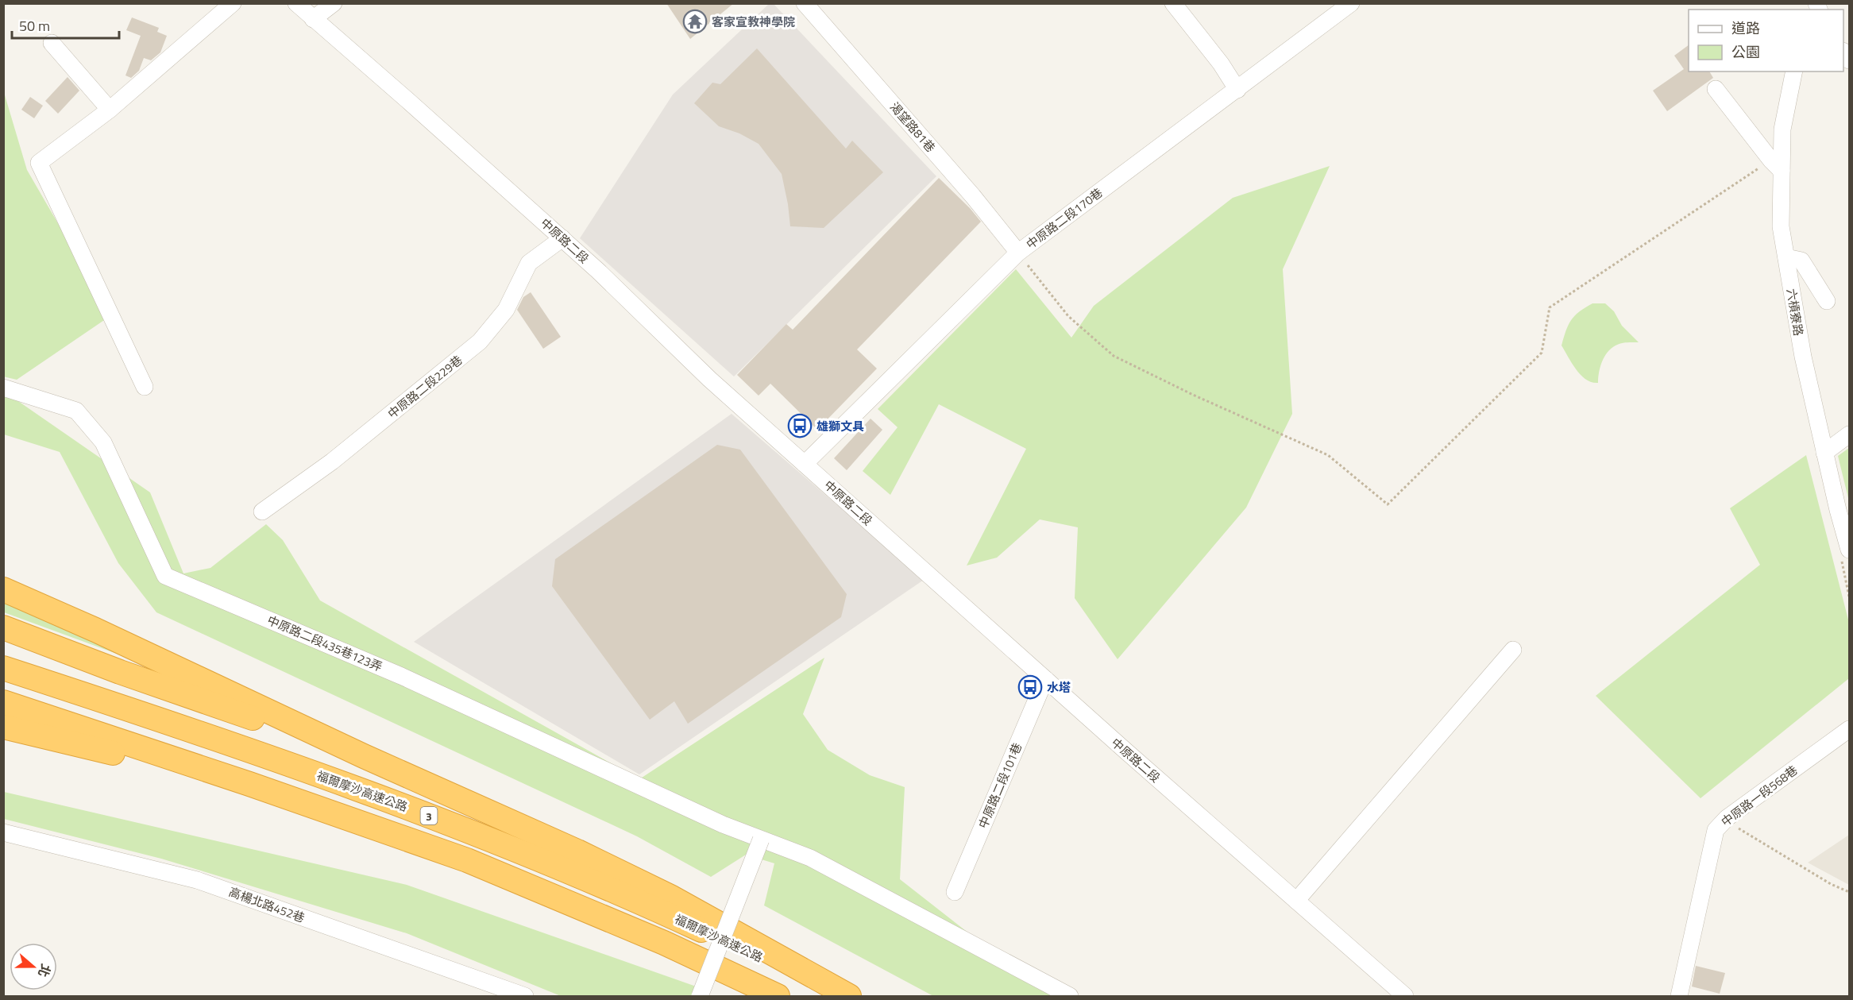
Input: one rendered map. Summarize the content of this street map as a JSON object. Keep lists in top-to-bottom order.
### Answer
{
  "streets": {
    "highway": ["福爾摩沙高速公路", "3"],
    "street": [
      "渴望路81巷",
      "中原路二段170巷",
      "中原路二段",
      "六槓寮路",
      "中原路二段229巷",
      "中原路二段435巷123弄",
      "中原路二段101巷",
      "中原路一段568巷",
      "高楊北路452巷"
    ]
  },
  "crossings": [
    ["渴望路81巷", "中原路二段170巷"],
    ["中原路二段170巷", "中原路二段"],
    ["中原路二段", "中原路二段229巷"],
    ["中原路二段", "中原路二段101巷"]
  ],
  "places": {
    "temple": ["客家宣教神學院"],
    "bus stop": ["雄獅文具", "水塔"]
  },
  "legend": ["道路", "公園"],
  "scale_bar": "50 m",
  "north": "right"
}
